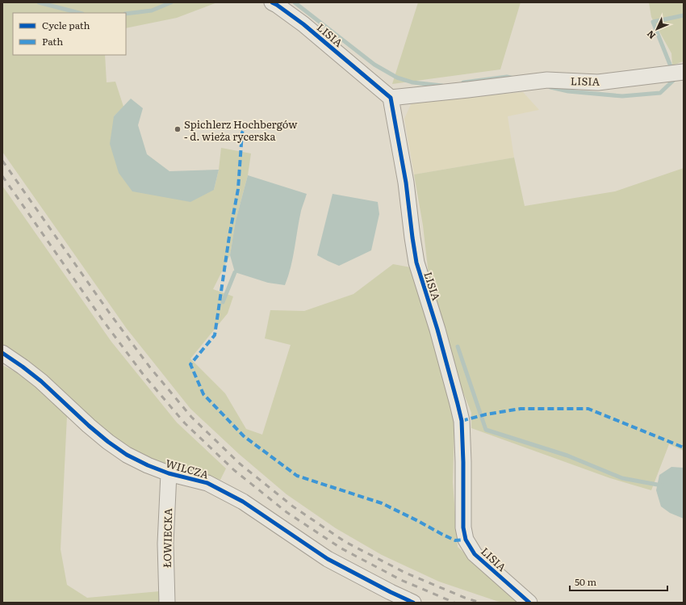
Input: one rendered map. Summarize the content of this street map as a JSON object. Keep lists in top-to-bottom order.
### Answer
{
  "streets": {
    "street": ["LISIA", "WILCZA", "ŁOWIECKA"]
  },
  "crossings": [
    ["WILCZA", "ŁOWIECKA"]
  ],
  "places": ["Spichlerz Hochbergów - d. wieża rycerska"],
  "legend": ["Cycle path", "Path"],
  "scale_bar": "50 m",
  "north": "bottom left"
}
